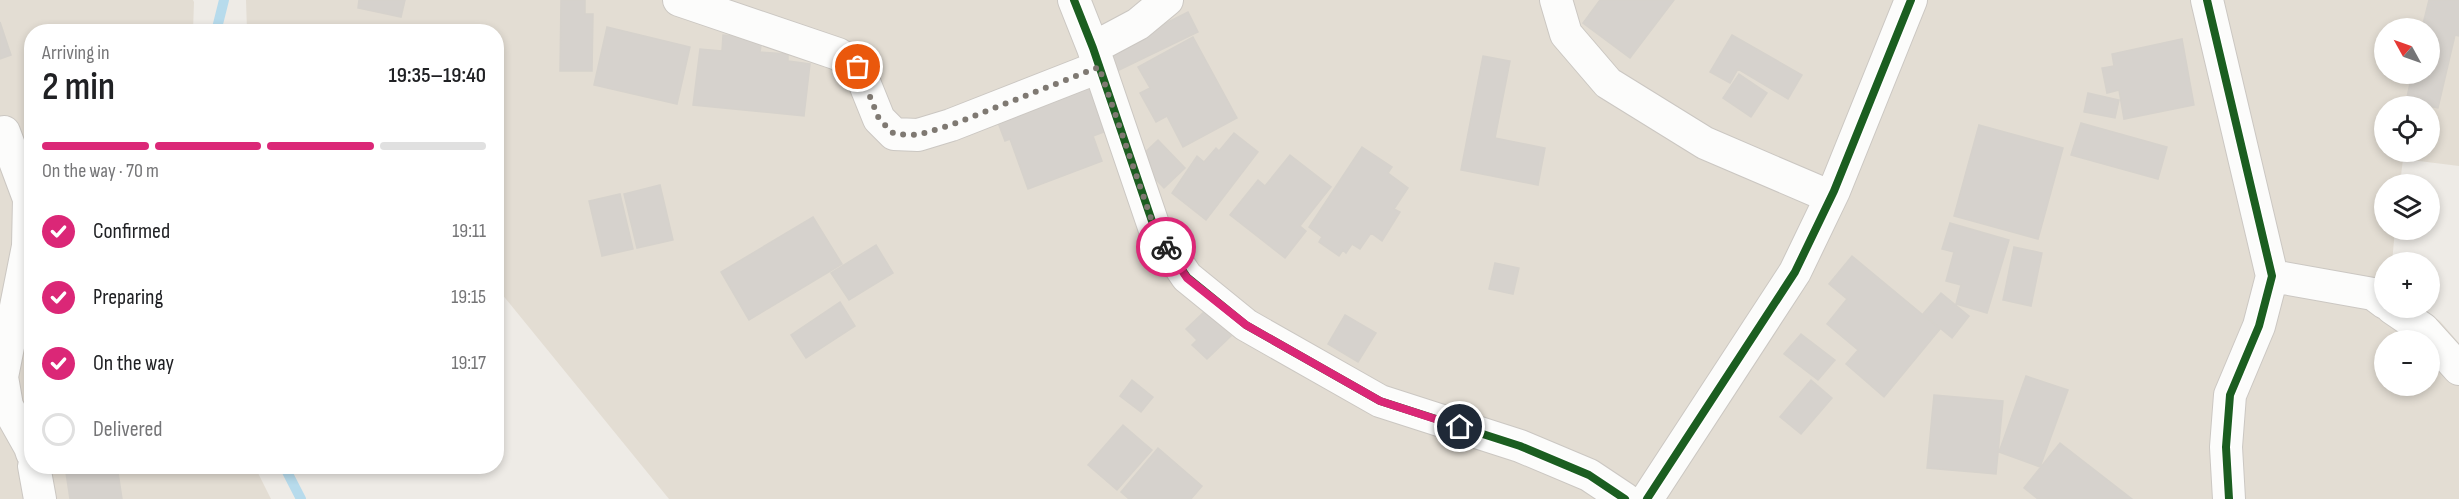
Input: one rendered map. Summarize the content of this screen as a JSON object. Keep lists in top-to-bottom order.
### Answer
{
  "north": "top left",
  "page": {
    "map_buttons": ["+", "−"],
    "heading": ["2 min", "Arriving in", "19:35–19:40"],
    "bar": "On the way · 70 m",
    "list": [
      ["Confirmed", "19:11"],
      ["Preparing", "19:15"],
      ["On the way", "19:17"],
      "Delivered"
    ]
  }
}
